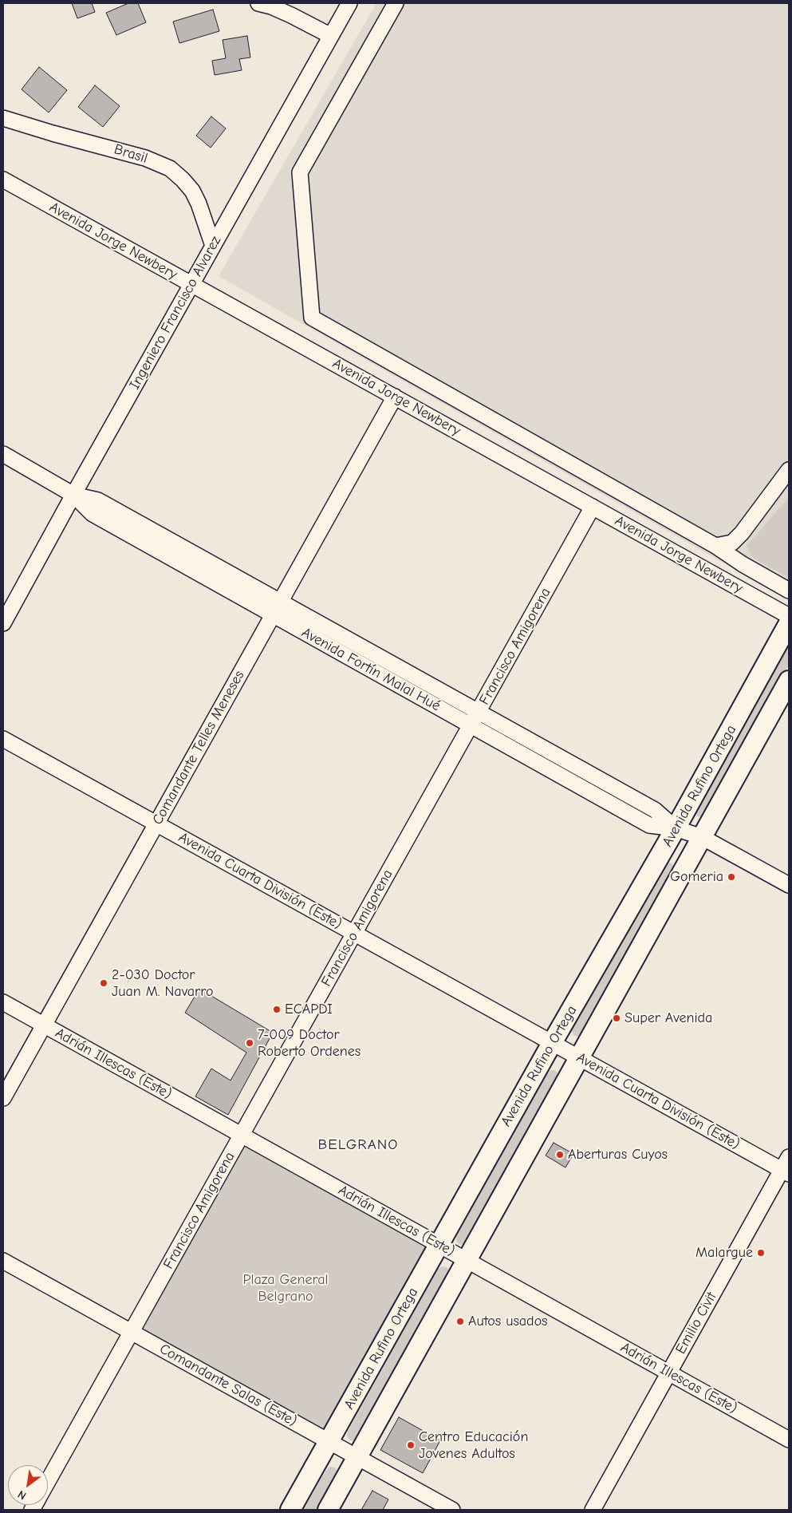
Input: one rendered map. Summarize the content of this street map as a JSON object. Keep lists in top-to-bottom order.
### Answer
{
  "streets": {
    "main road": ["Avenida Rufino Ortega"],
    "street": [
      "Brasil",
      "Avenida Jorge Newbery",
      "Ingeniero Francisco Alvarez",
      "Francisco Amigorena",
      "Avenida Fortín Malal Hué",
      "Comandante Telles Meneses",
      "Avenida Cuarta División (Este)",
      "Adrián Illescas (Este)",
      "Emilio Civit",
      "Comandante Salas (Este)"
    ]
  },
  "crossings": [
    ["Brasil", "Ingeniero Francisco Alvarez"],
    ["Avenida Jorge Newbery", "Ingeniero Francisco Alvarez"],
    ["Avenida Jorge Newbery", "Francisco Amigorena"],
    ["Avenida Jorge Newbery", "Comandante Telles Meneses"],
    ["Ingeniero Francisco Alvarez", "Avenida Fortín Malal Hué"],
    ["Francisco Amigorena", "Avenida Fortín Malal Hué"],
    ["Francisco Amigorena", "Avenida Cuarta División (Este)"],
    ["Francisco Amigorena", "Adrián Illescas (Este)"],
    ["Francisco Amigorena", "Comandante Salas (Este)"],
    ["Avenida Fortín Malal Hué", "Comandante Telles Meneses"],
    ["Avenida Fortín Malal Hué", "Avenida Rufino Ortega"],
    ["Comandante Telles Meneses", "Avenida Cuarta División (Este)"],
    ["Comandante Telles Meneses", "Adrián Illescas (Este)"],
    ["Avenida Rufino Ortega", "Avenida Cuarta División (Este)"],
    ["Avenida Rufino Ortega", "Adrián Illescas (Este)"],
    ["Avenida Rufino Ortega", "Comandante Salas (Este)"],
    ["Avenida Cuarta División (Este)", "Emilio Civit"],
    ["Adrián Illescas (Este)", "Emilio Civit"]
  ],
  "districts": ["BELGRANO"],
  "parks": ["Plaza General Belgrano"],
  "places": [
    "Gomeria",
    "2-030 Doctor Juan M. Navarro",
    "ECAPDI",
    "Super Avenida",
    "7-009 Doctor Roberto Ordenes",
    "Aberturas Cuyos",
    "Malargue",
    "Autos usados",
    "Centro Educación Jovenes Adultos"
  ],
  "north": "bottom left"
}
